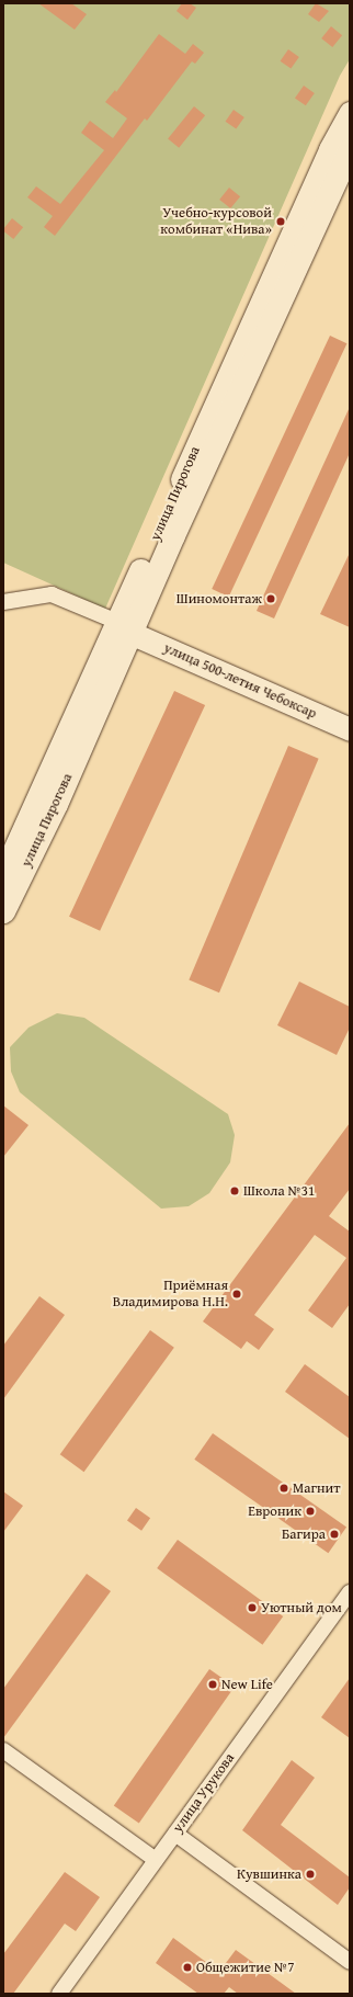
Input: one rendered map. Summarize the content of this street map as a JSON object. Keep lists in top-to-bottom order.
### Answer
{
  "streets": {
    "main road": ["улица Пирогова", "улица 500-летия Чебоксар"],
    "street": ["улица Урукова"]
  },
  "crossings": [
    ["улица Пирогова", "улица 500-летия Чебоксар"]
  ],
  "places": [
    "Учебно-курсовой комбинат «Нива»",
    "Шиномонтаж",
    "Школа №31",
    "Приёмная Владимирова Н.Н.",
    "Магнит",
    "Евроник",
    "Багира",
    "Уютный дом",
    "New Life",
    "Кувшинка",
    "Общежитие №7"
  ]
}
